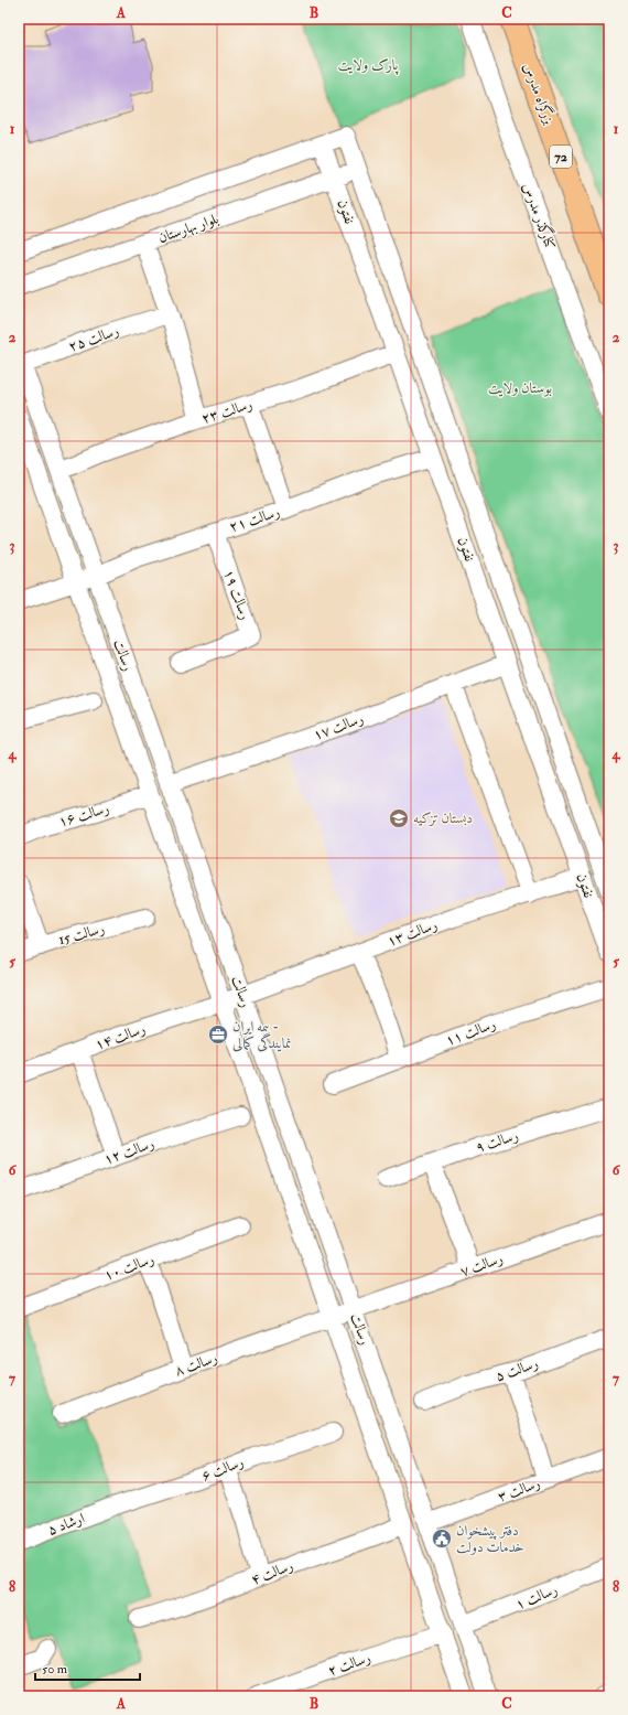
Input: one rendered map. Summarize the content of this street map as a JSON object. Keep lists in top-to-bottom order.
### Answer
{
  "streets": {
    "highway": ["بزرگراه مدرس", "72"],
    "street": [
      "نفتون",
      "کنارگذر مدرس",
      "بلوار بهارستان",
      "رسالت ۲۵",
      "رسالت ۲۳",
      "رسالت ۲۱",
      "رسالت ۱۹",
      "رسالت",
      "رسالت ۱۷",
      "رسالت ۱۶",
      "رسالت ۱۳",
      "رسالت 15",
      "رسالت ۱۱",
      "رسالت ۱۴",
      "رسالت ۹",
      "رسالت ۱۲",
      "رسالت ۷",
      "رسالت ۱۰",
      "رسالت ۸",
      "رسالت ۵",
      "رسالت ۶",
      "رسالت ۳",
      "ارشاد ۵",
      "رسالت ۴",
      "رسالت ۱",
      "رسالت ۲"
    ]
  },
  "crossings": [
    ["نفتون", "بلوار بهارستان"],
    ["نفتون", "رسالت ۲۳"],
    ["نفتون", "رسالت ۲۱"],
    ["نفتون", "رسالت ۱۷"],
    ["نفتون", "رسالت ۱۳"],
    ["رسالت ۲۵", "رسالت"],
    ["رسالت ۲۳", "رسالت"],
    ["رسالت ۲۱", "رسالت ۱۹"],
    ["رسالت ۲۱", "رسالت"],
    ["رسالت", "رسالت ۱۷"],
    ["رسالت", "رسالت ۱۶"],
    ["رسالت", "رسالت ۱۳"],
    ["رسالت", "رسالت ۱۴"],
    ["رسالت", "رسالت ۷"],
    ["رسالت", "رسالت ۸"],
    ["رسالت", "رسالت ۳"],
    ["رسالت", "رسالت ۴"],
    ["رسالت", "رسالت ۱"],
    ["رسالت", "رسالت ۲"],
    ["رسالت ۱۳", "رسالت ۱۴"],
    ["رسالت ۷", "رسالت ۸"],
    ["رسالت ۶", "ارشاد ۵"]
  ],
  "parks": ["پارک ولایت", "بوستان ولایت"],
  "places": {
    "school or university": ["دبستان تزکیه"],
    "office": ["بیمه ایران - نمایندگى کمالى"],
    "public building": ["دفتر پیشخوان خدمات دولت"]
  },
  "scale_bar": "50 m",
  "grid": {
    "columns": ["A", "B", "C"],
    "rows": [
      "1",
      "2",
      "3",
      "4",
      "5",
      "6",
      "7",
      "8"
    ]
  }
}
